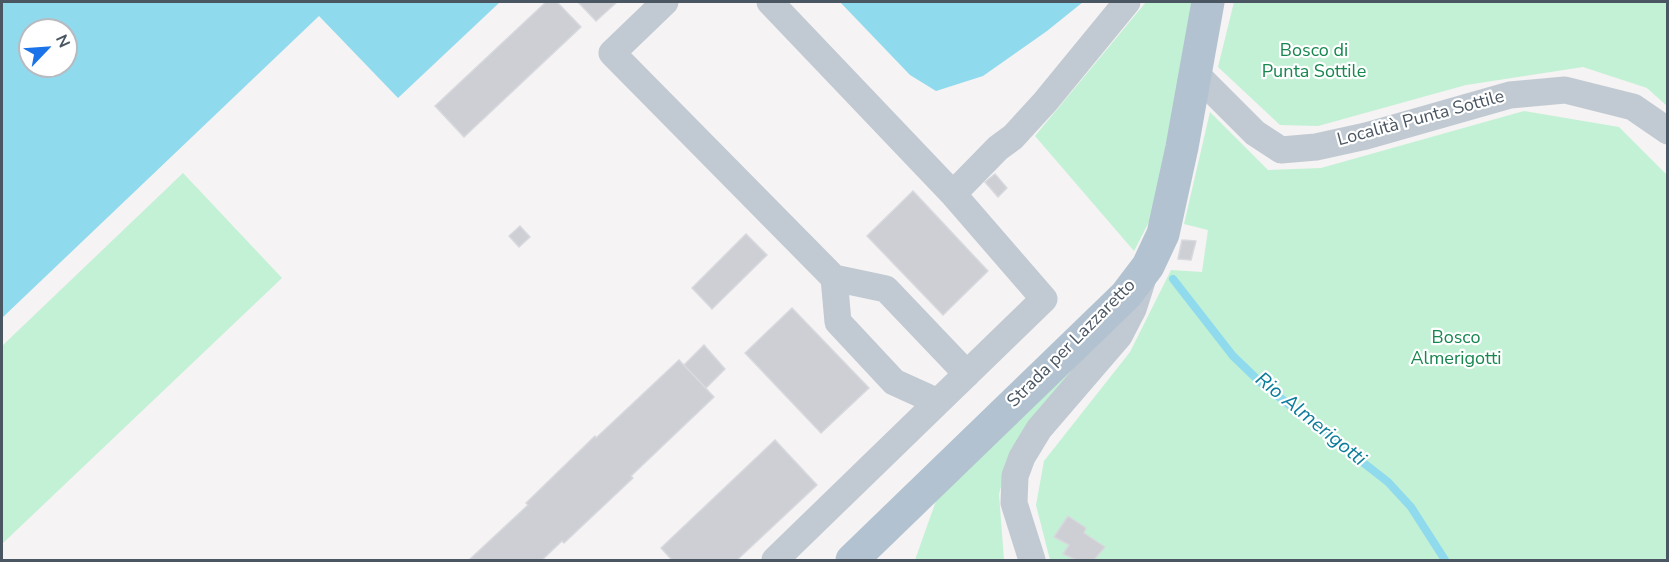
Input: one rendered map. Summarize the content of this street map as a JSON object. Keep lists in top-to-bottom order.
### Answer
{
  "streets": {
    "main road": ["Strada per Lazzaretto"],
    "street": ["Località Punta Sottile"]
  },
  "crossings": [
    ["Località Punta Sottile", "Strada per Lazzaretto"]
  ],
  "water": ["Rio Almerigotti"],
  "parks": ["Bosco di Punta Sottile", "Bosco Almerigotti"],
  "north": "top right"
}
